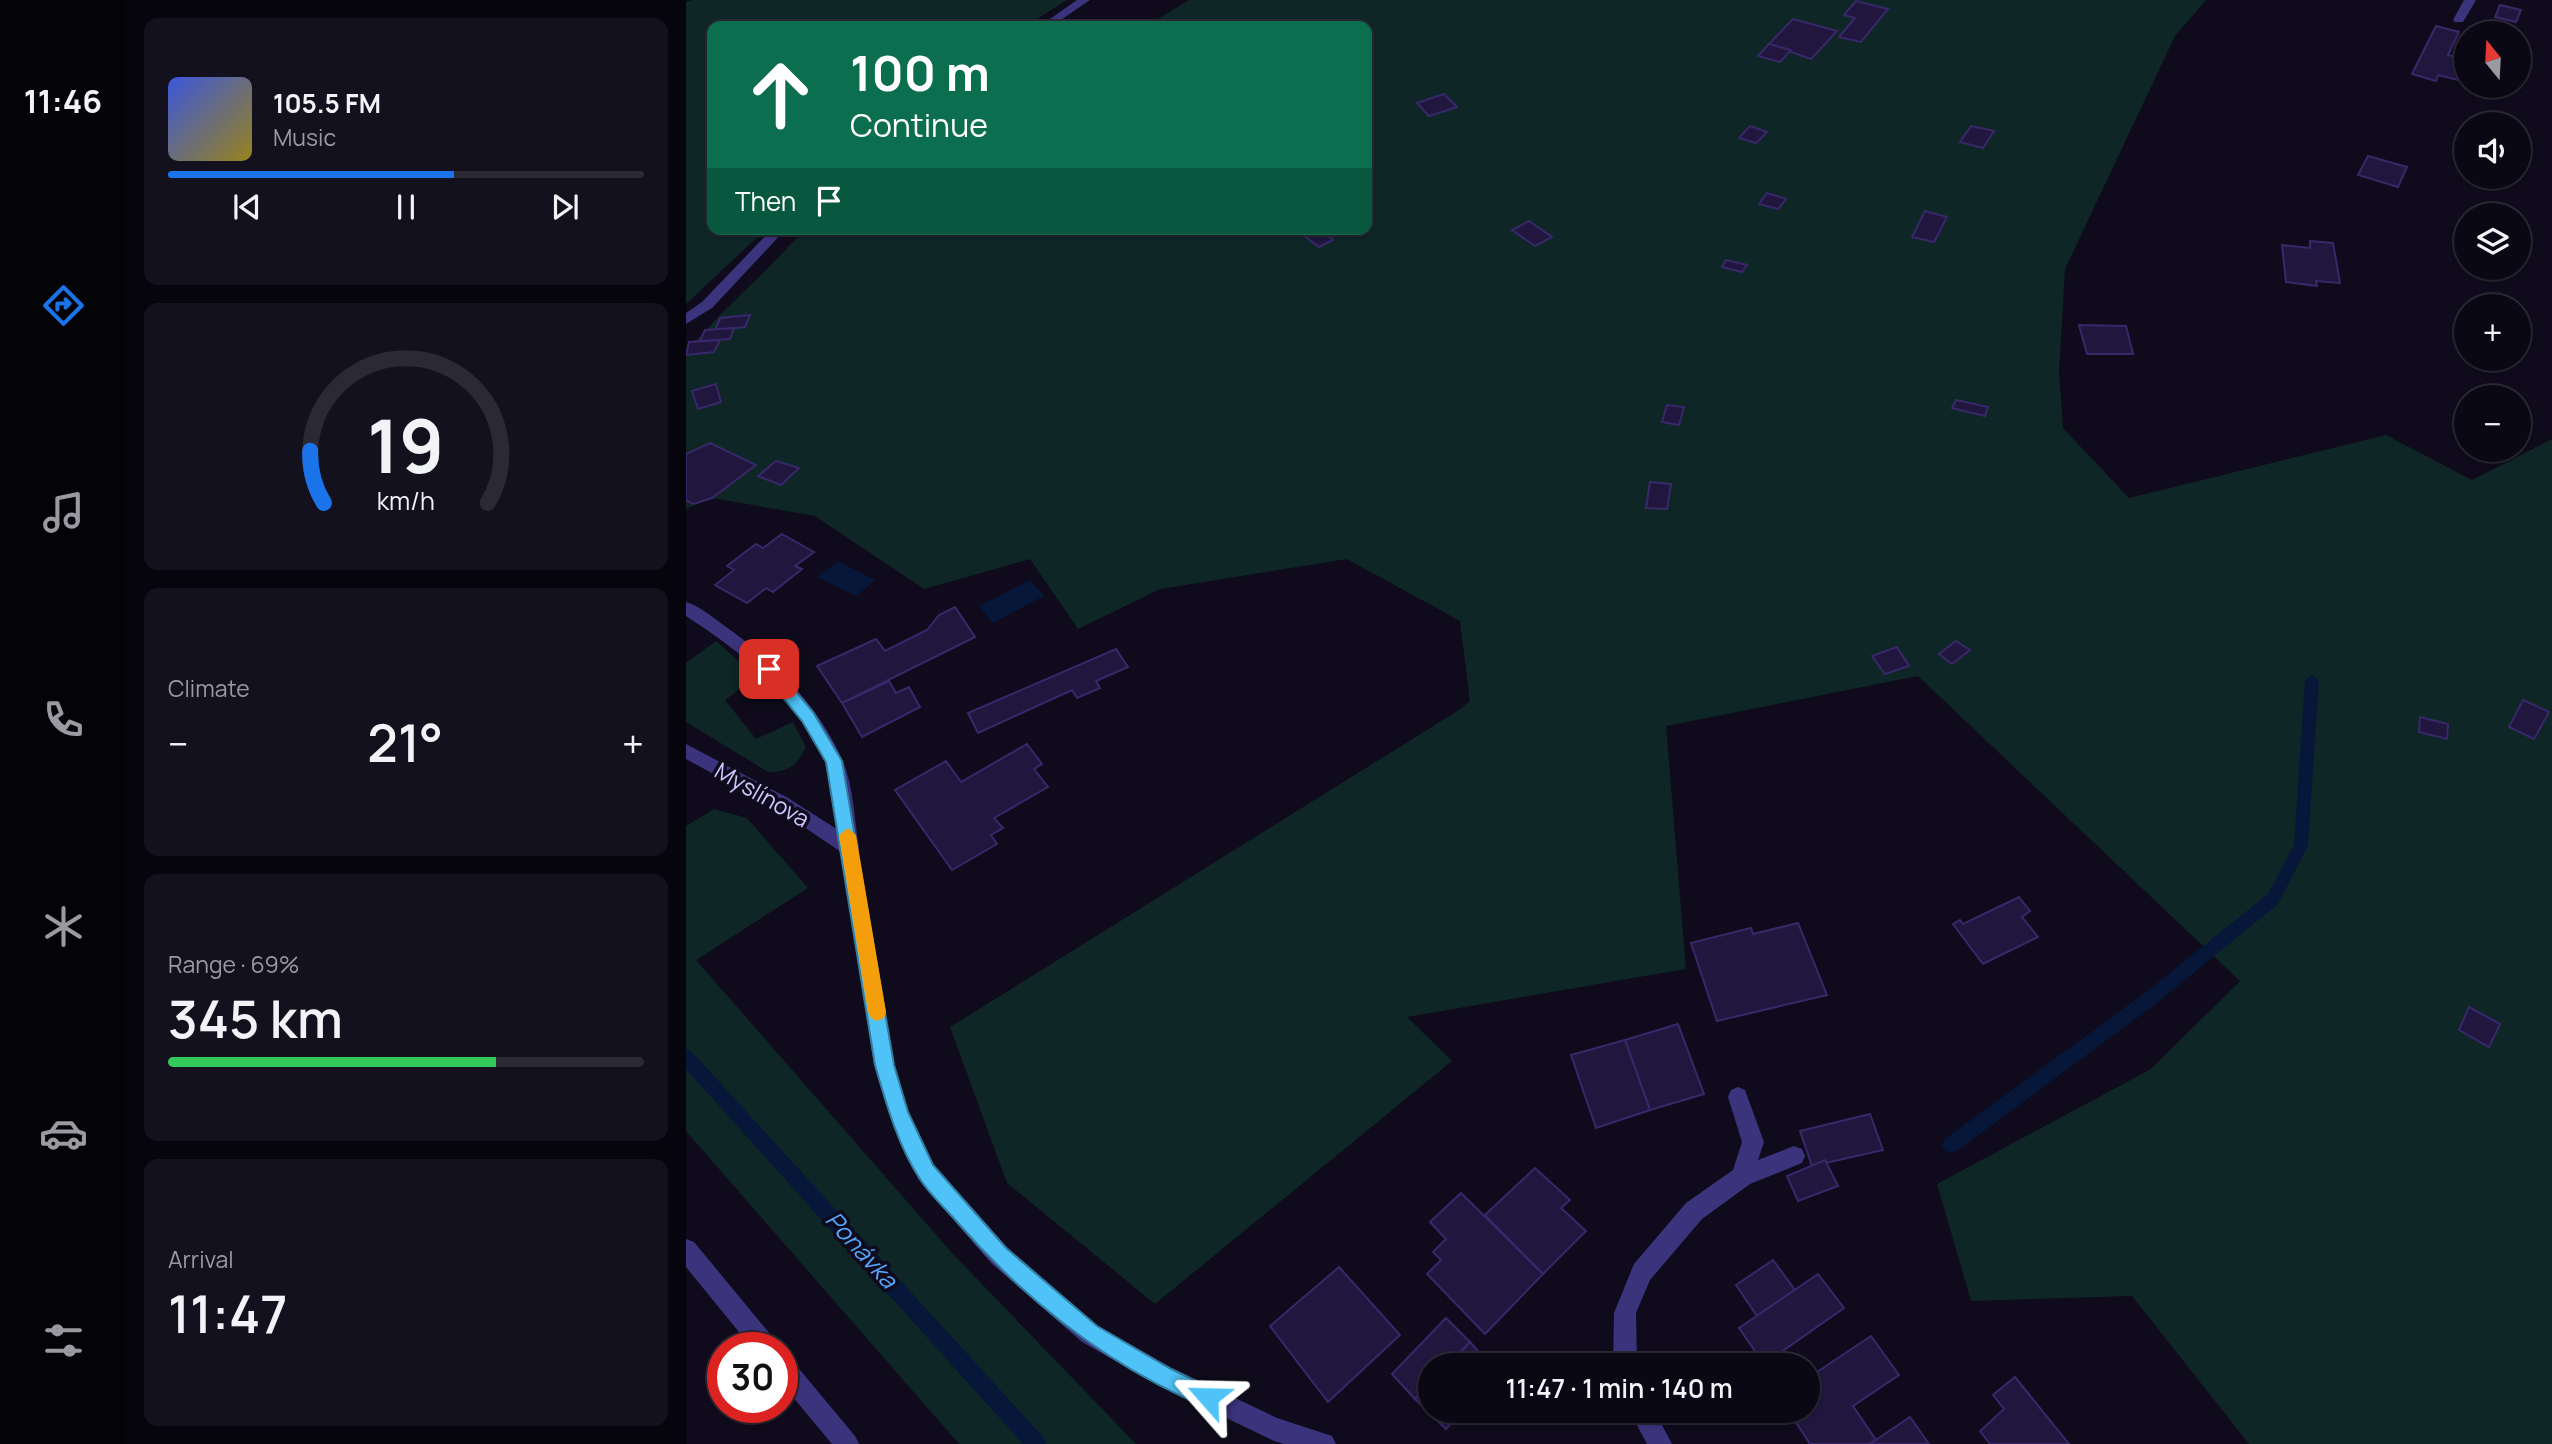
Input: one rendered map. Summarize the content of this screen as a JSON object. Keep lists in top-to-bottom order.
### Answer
{
  "streets": {
    "street": ["Myslínova"]
  },
  "water": ["Ponávka"],
  "north": "top",
  "page": {
    "tabs": "11:46",
    "map_buttons": ["+", "−"],
    "turn": ["100 m", "Continue"],
    "song": ["105.5 FM", "Music"],
    "then": "Then",
    "tile": [
      "Climate",
      ["Range · 69%", "345 km"],
      ["Arrival", "11:47"]
    ],
    "heat": ["−", "21°", "+"],
    "limit": "30",
    "trip": "11:47 · 1 min · 140 m",
    "gauge": ["19", "km/h"]
  }
}
